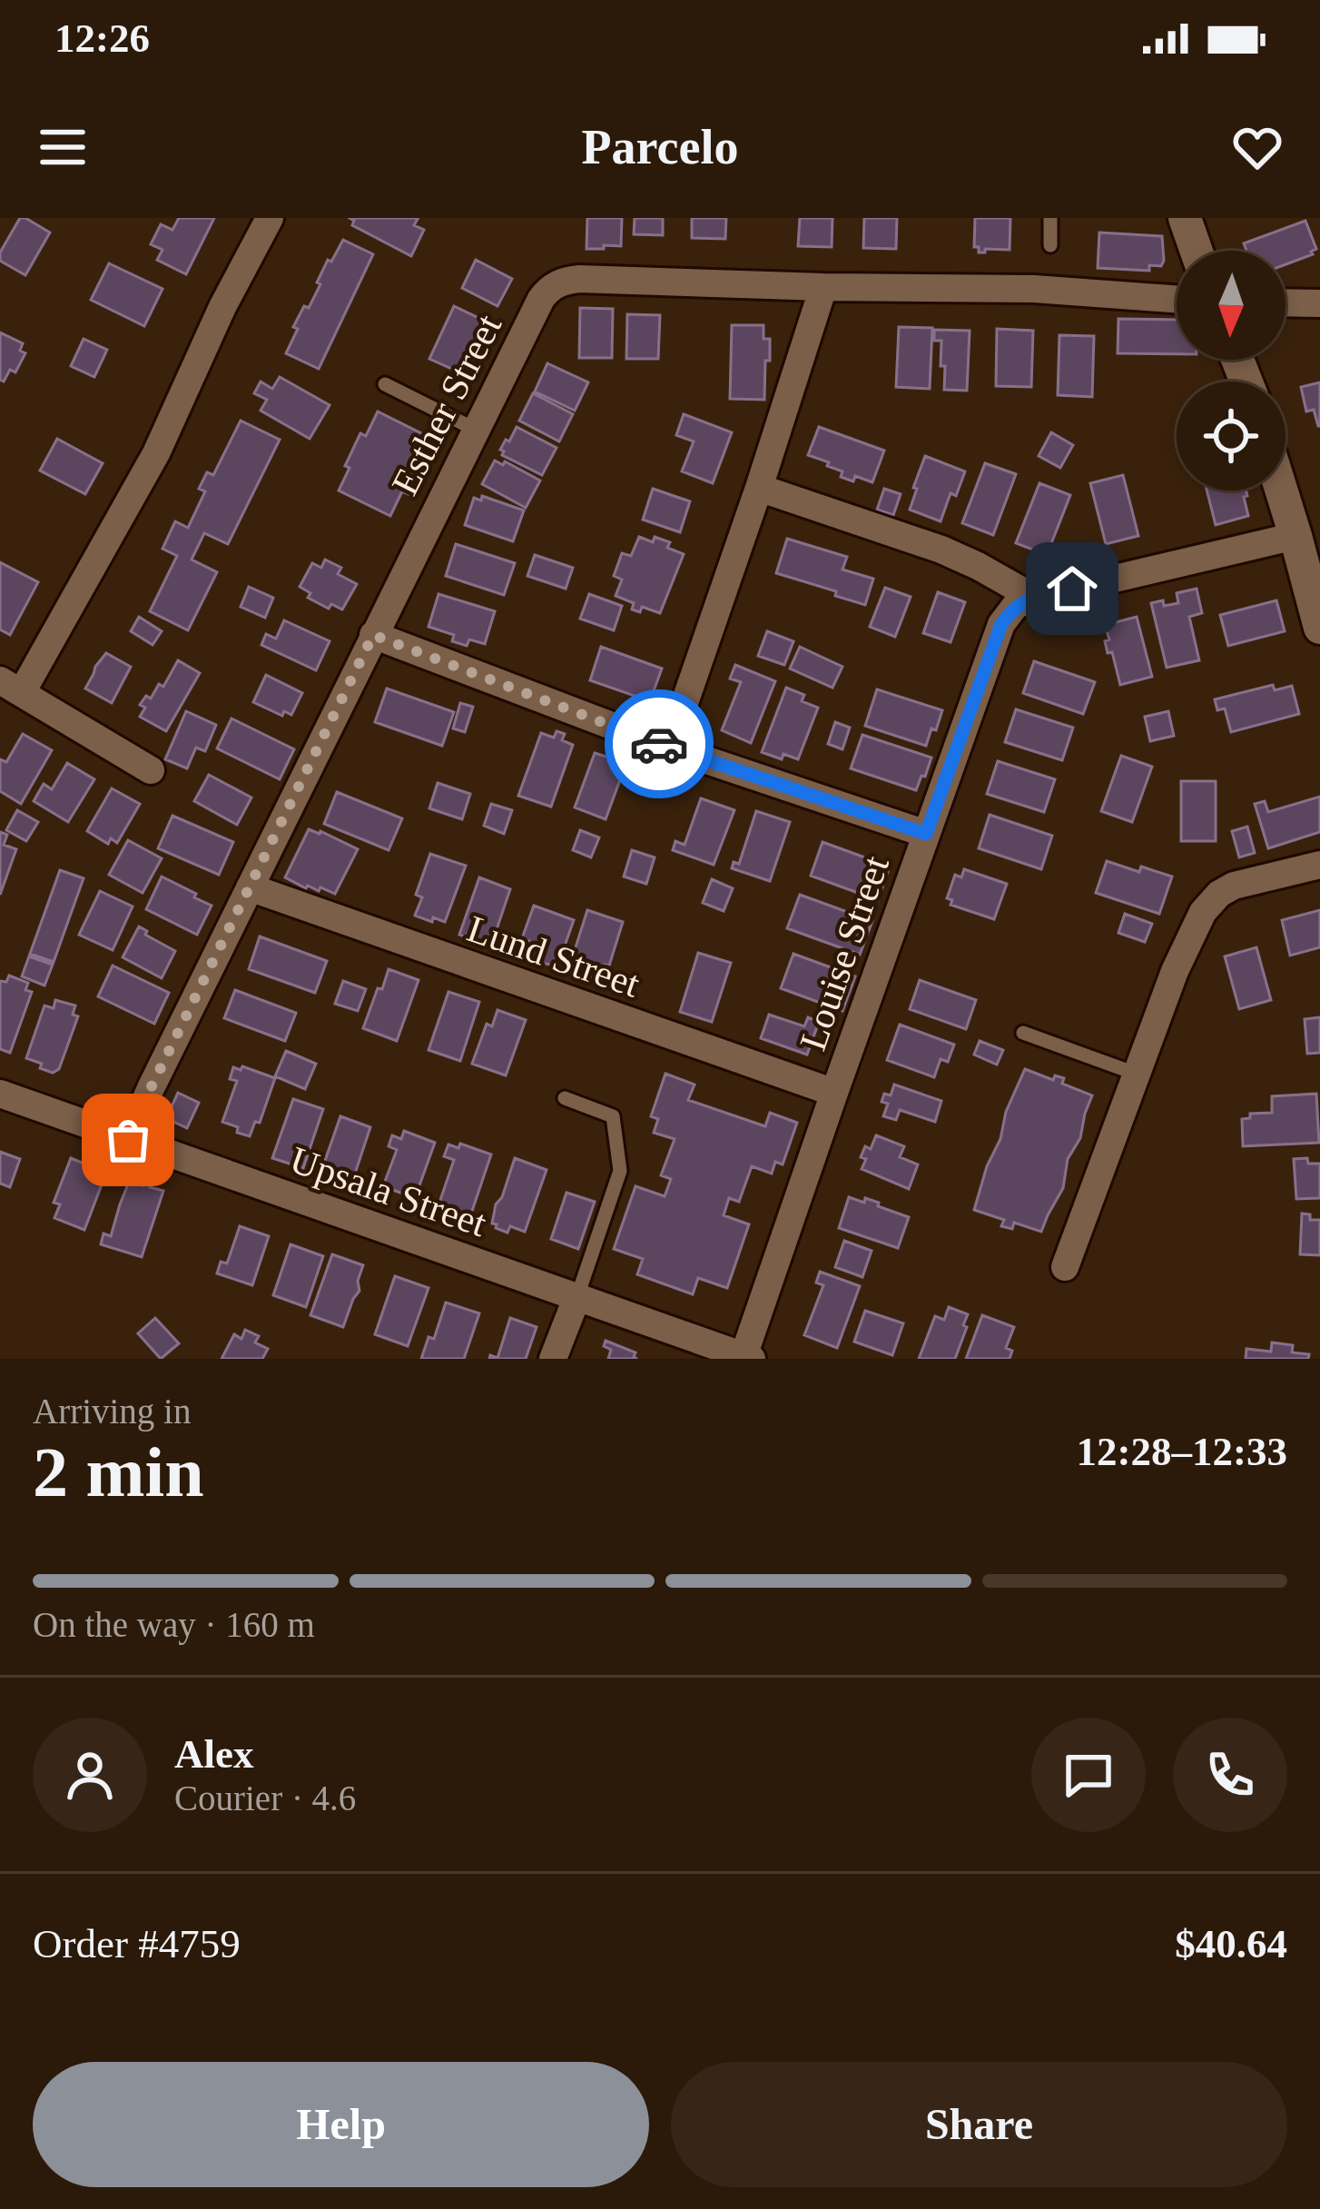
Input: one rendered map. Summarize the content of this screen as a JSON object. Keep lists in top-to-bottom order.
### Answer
{
  "streets": {
    "street": [
      "Esther Street",
      "Louise Street",
      "Lund Street",
      "Upsala Street"
    ]
  },
  "crossings": [
    ["Esther Street", "Lund Street"],
    ["Esther Street", "Upsala Street"],
    ["Louise Street", "Lund Street"],
    ["Louise Street", "Upsala Street"]
  ],
  "north": "bottom",
  "page": {
    "status": "12:26",
    "header": "Parcelo",
    "heading": ["2 min", "Arriving in", "12:28–12:33"],
    "panel": [
      "Alex",
      "Courier · 4.6",
      "Order #4759",
      "$40.64"
    ],
    "bar": "On the way · 160 m",
    "buttons": ["Help", "Share"]
  }
}
